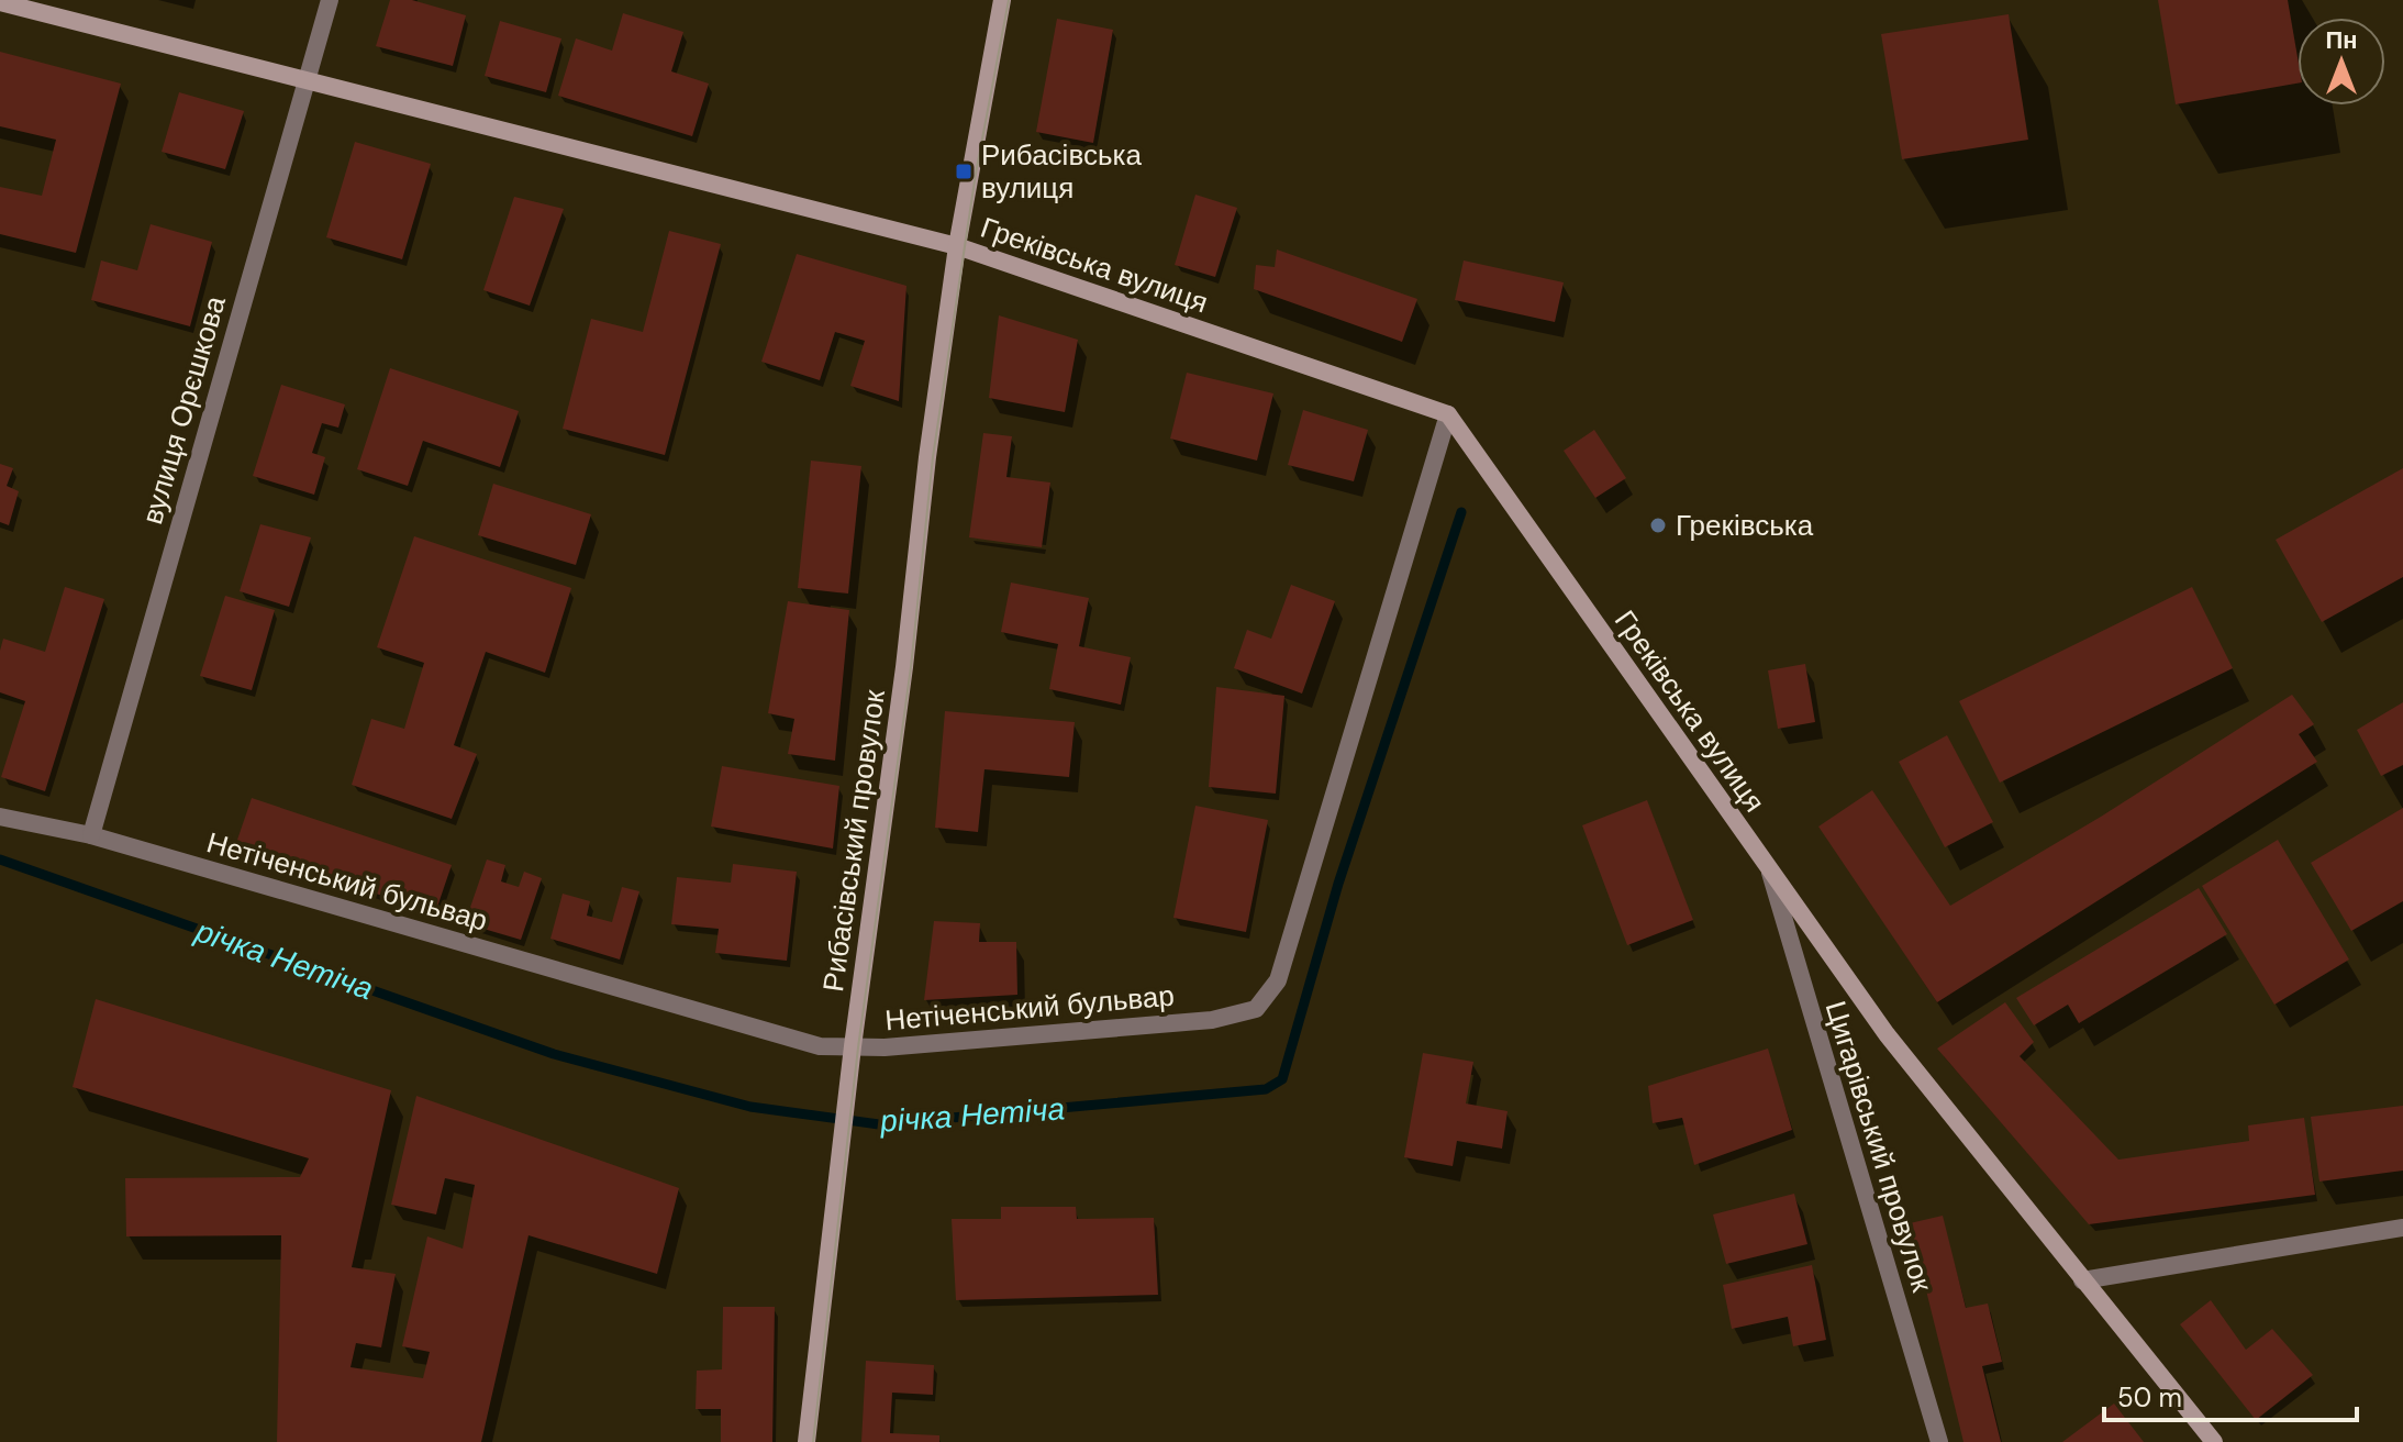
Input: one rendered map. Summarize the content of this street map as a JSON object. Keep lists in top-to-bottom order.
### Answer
{
  "streets": {
    "street": [
      "Греківська вулиця",
      "вулиця Орєшкова",
      "Рибасівський провулок",
      "Нетіченський бульвар",
      "Цигарівський провулок"
    ]
  },
  "crossings": [
    ["Греківська вулиця", "вулиця Орєшкова"],
    ["Греківська вулиця", "Рибасівський провулок"],
    ["Греківська вулиця", "Нетіченський бульвар"],
    ["Греківська вулиця", "Цигарівський провулок"],
    ["вулиця Орєшкова", "Нетіченський бульвар"],
    ["Рибасівський провулок", "Нетіченський бульвар"]
  ],
  "water": ["річка Нетіча"],
  "places": {
    "transit": ["Рибасівська вулиця"],
    "other": ["Греківська"]
  },
  "scale_bar": "50 m",
  "north": "top"
}
